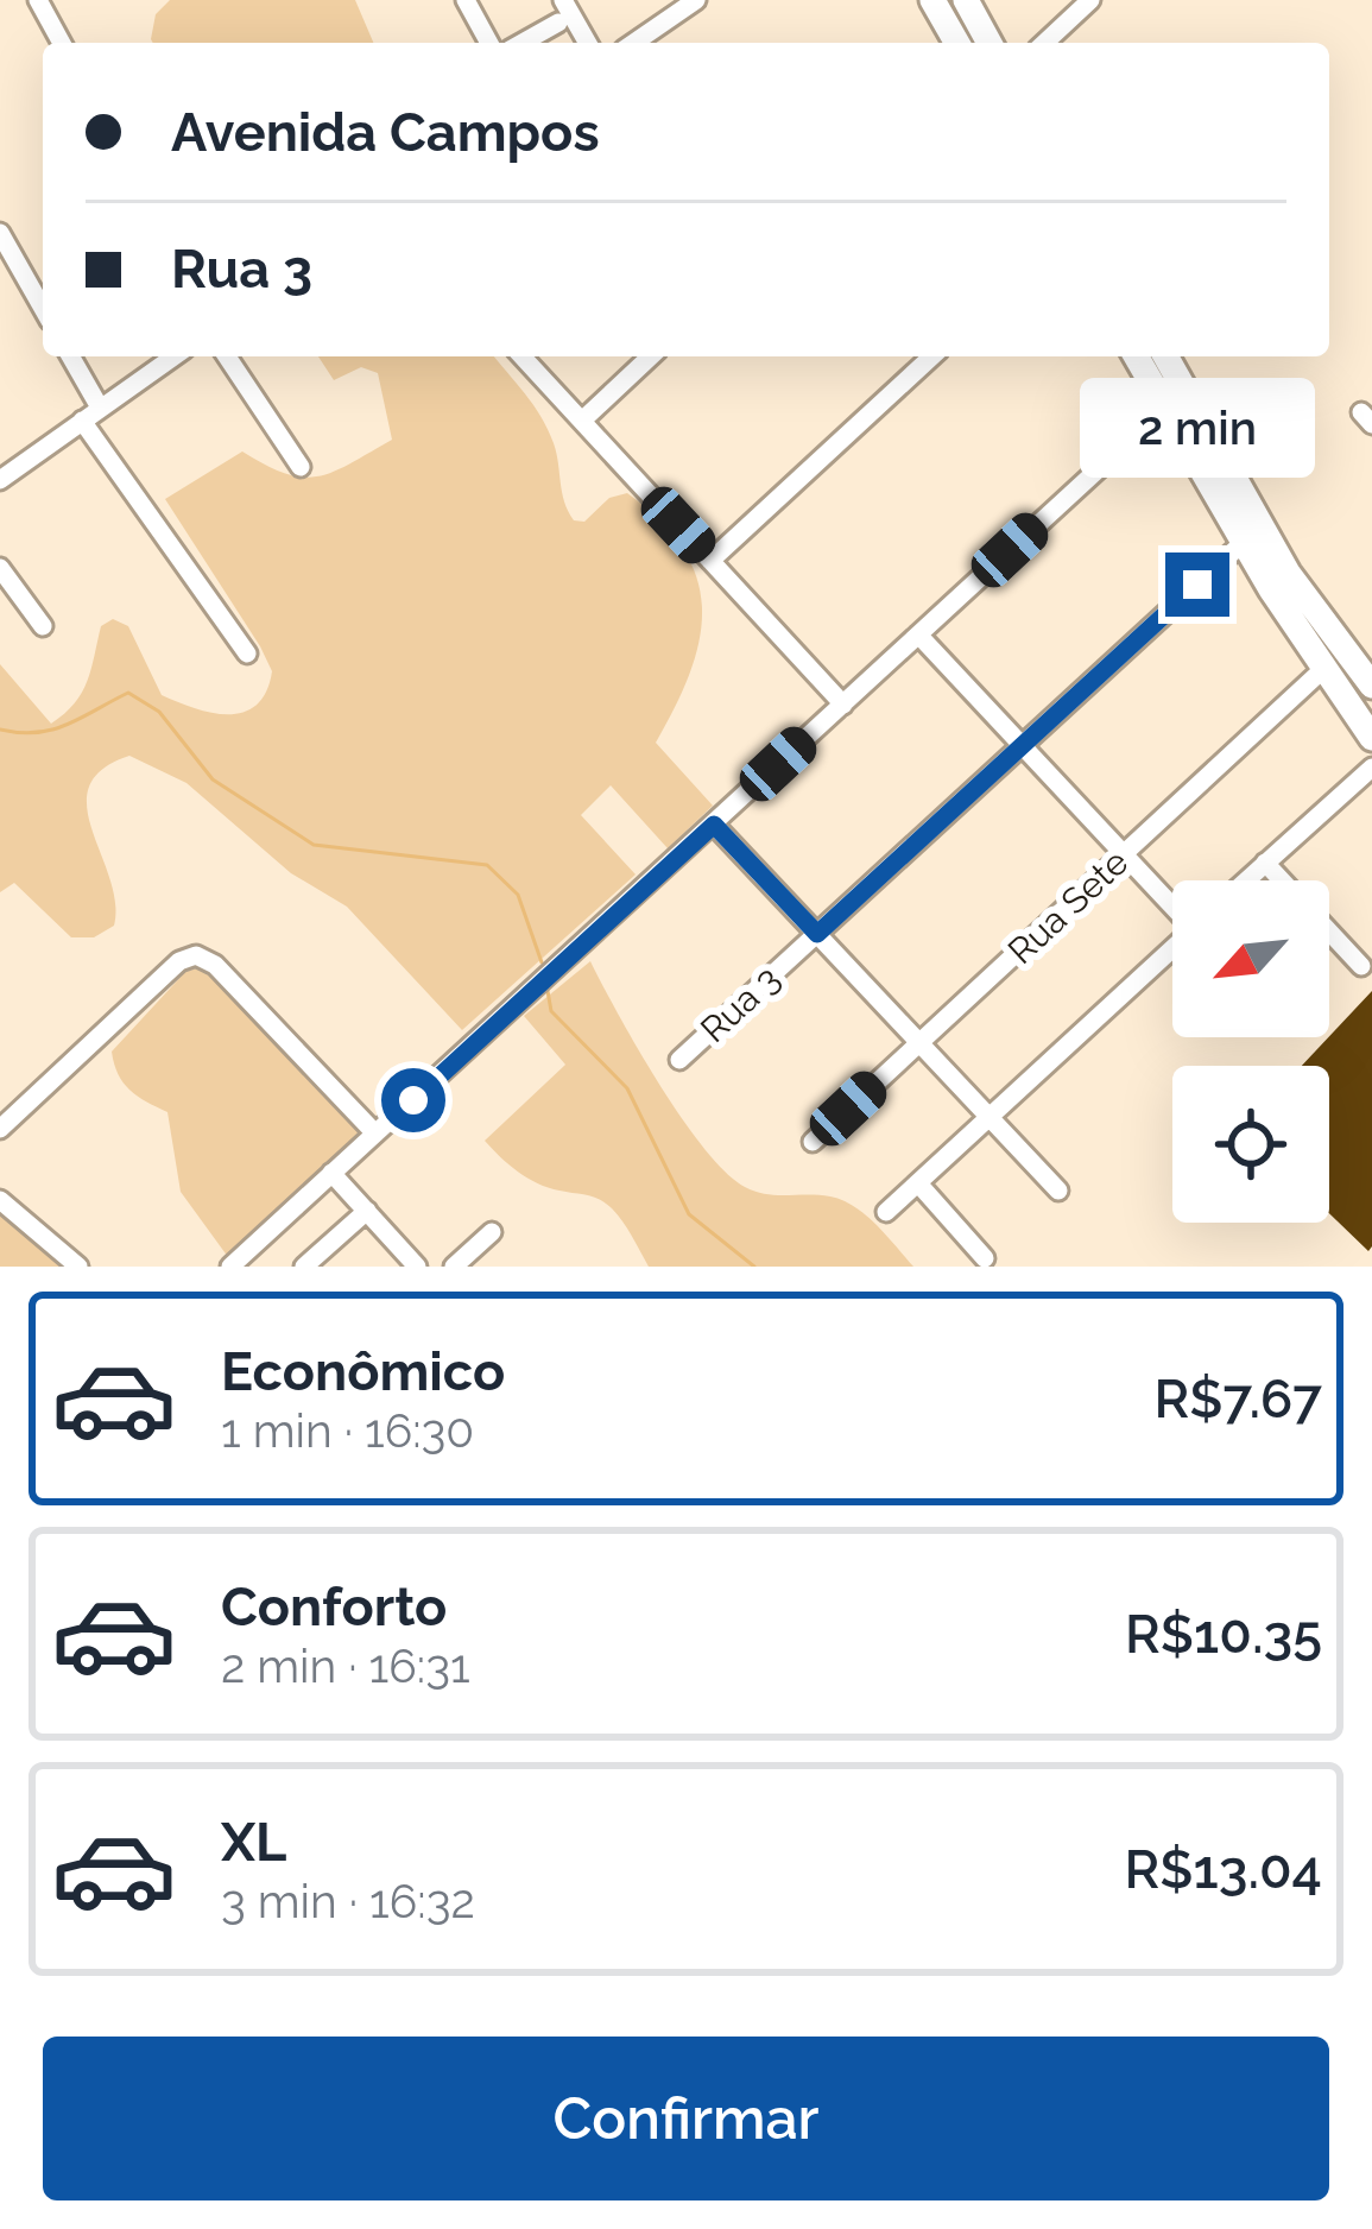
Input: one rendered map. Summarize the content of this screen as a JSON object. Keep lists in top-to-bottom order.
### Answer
{
  "streets": {
    "street": ["Rua Sete", "Rua 3"]
  },
  "north": "bottom left",
  "page": {
    "banner": ["Avenida Campos", "Rua 3"],
    "bubble": "2 min",
    "list": [
      {
        "name": "Econômico",
        "note": "1 min · 16:30",
        "value": "R$7.67"
      },
      {
        "name": "Conforto",
        "note": "2 min · 16:31",
        "value": "R$10.35"
      },
      {
        "name": "XL",
        "note": "3 min · 16:32",
        "value": "R$13.04"
      }
    ],
    "buttons": "Confirmar"
  }
}
